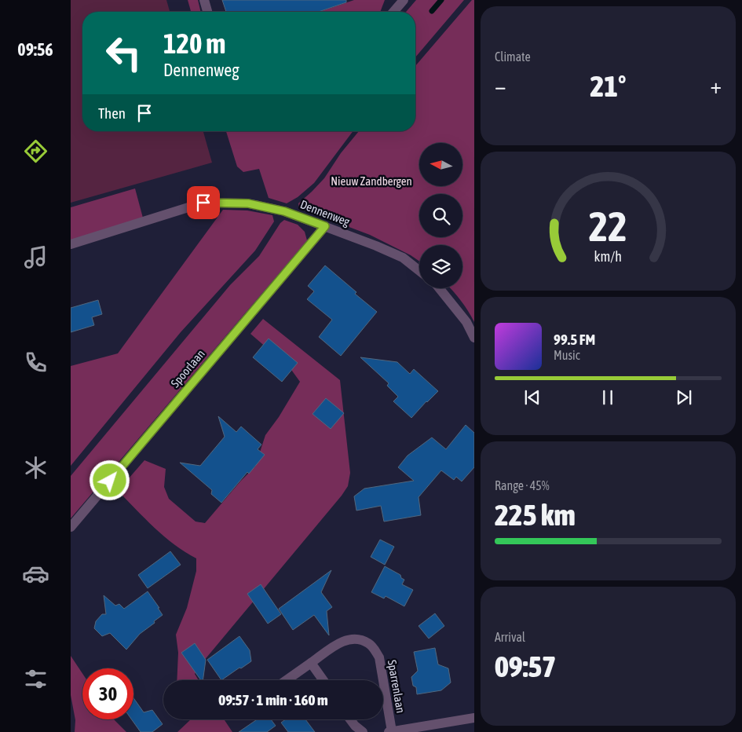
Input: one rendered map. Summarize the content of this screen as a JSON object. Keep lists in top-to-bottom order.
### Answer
{
  "streets": {
    "street": ["Dennenweg", "Spoorlaan", "Sparrenlaan"]
  },
  "crossings": [
    ["Dennenweg", "Spoorlaan"]
  ],
  "parks": ["Nieuw Zandbergen"],
  "north": "left",
  "page": {
    "tabs": "09:56",
    "tile": [
      "Climate",
      ["Range · 45%", "225 km"],
      ["Arrival", "09:57"]
    ],
    "turn": ["120 m", "Dennenweg"],
    "heat": ["−", "21°", "+"],
    "then": "Then",
    "song": ["99.5 FM", "Music"],
    "limit": "30",
    "trip": "09:57 · 1 min · 160 m",
    "gauge": ["22", "km/h"]
  }
}
